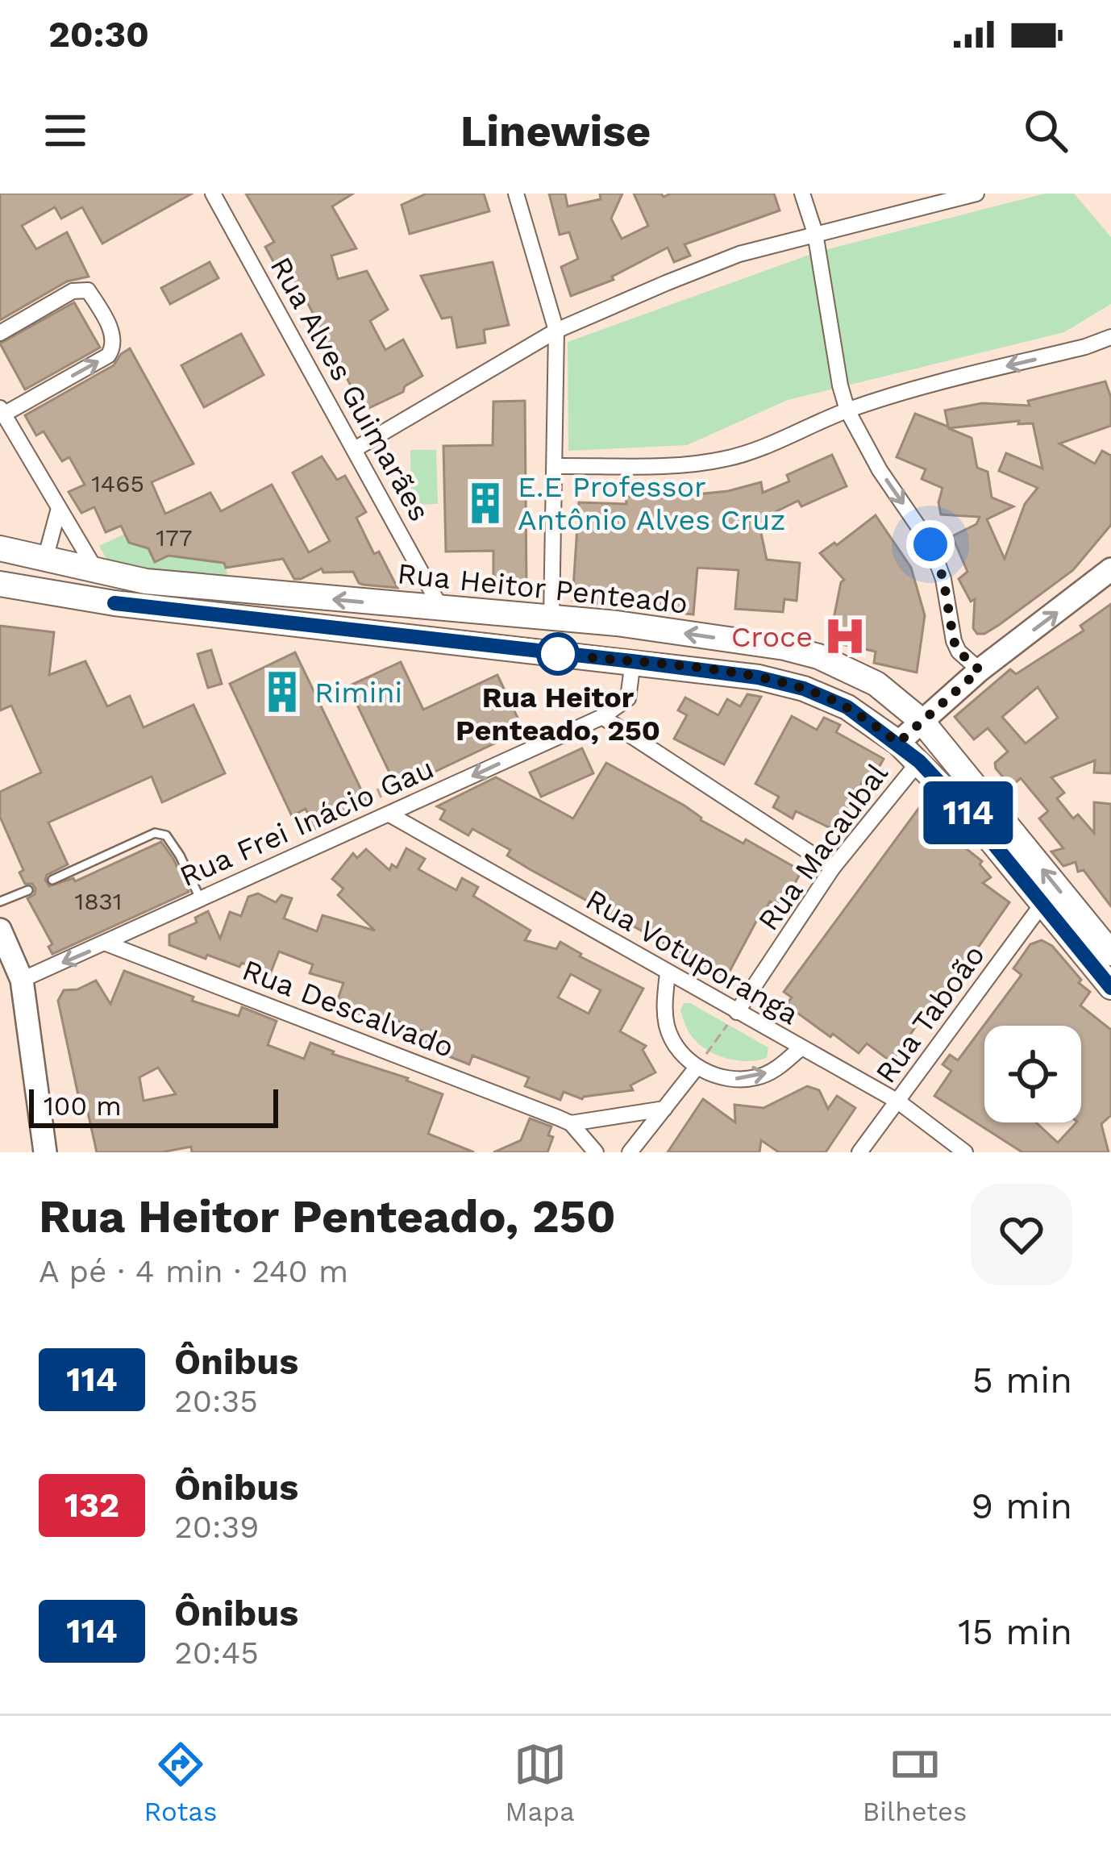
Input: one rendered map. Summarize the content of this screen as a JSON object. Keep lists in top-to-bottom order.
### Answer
{
  "streets": {
    "main road": ["Rua Heitor Penteado"],
    "street": [
      "Rua Alves Guimarães",
      "Rua Frei Inácio Gau",
      "Rua Macaubal",
      "Rua Votuporanga",
      "Rua Descalvado",
      "Rua Taboão"
    ]
  },
  "crossings": [
    ["Rua Alves Guimarães", "Rua Heitor Penteado"],
    ["Rua Frei Inácio Gau", "Rua Votuporanga"],
    ["Rua Frei Inácio Gau", "Rua Descalvado"],
    ["Rua Macaubal", "Rua Votuporanga"],
    ["Rua Votuporanga", "Rua Taboão"]
  ],
  "one_way": ["Rua Frei Inácio Gau"],
  "places": {
    "building": ["E.E Professor Antônio Alves Cruz", "Rimini"],
    "hospital": ["Croce"],
    "other": ["Rua Heitor Penteado, 250"]
  },
  "lines": ["bus line 114"],
  "house_numbers": ["1465", "177", "1831"],
  "scale_bar": "100 m",
  "page": {
    "status": "20:30",
    "header": "Linewise",
    "on_map": "114",
    "scale": "100 m",
    "heading": ["Rua Heitor Penteado, 250", "A pé · 4 min · 240 m"],
    "list": [
      {
        "mark": "114",
        "name": "Ônibus",
        "note": "20:35",
        "value": "5 min"
      },
      {
        "mark": "132",
        "name": "Ônibus",
        "note": "20:39",
        "value": "9 min"
      },
      {
        "mark": "114",
        "name": "Ônibus",
        "note": "20:45",
        "value": "15 min"
      }
    ],
    "tabs": ["Rotas", "Mapa", "Bilhetes"]
  }
}
